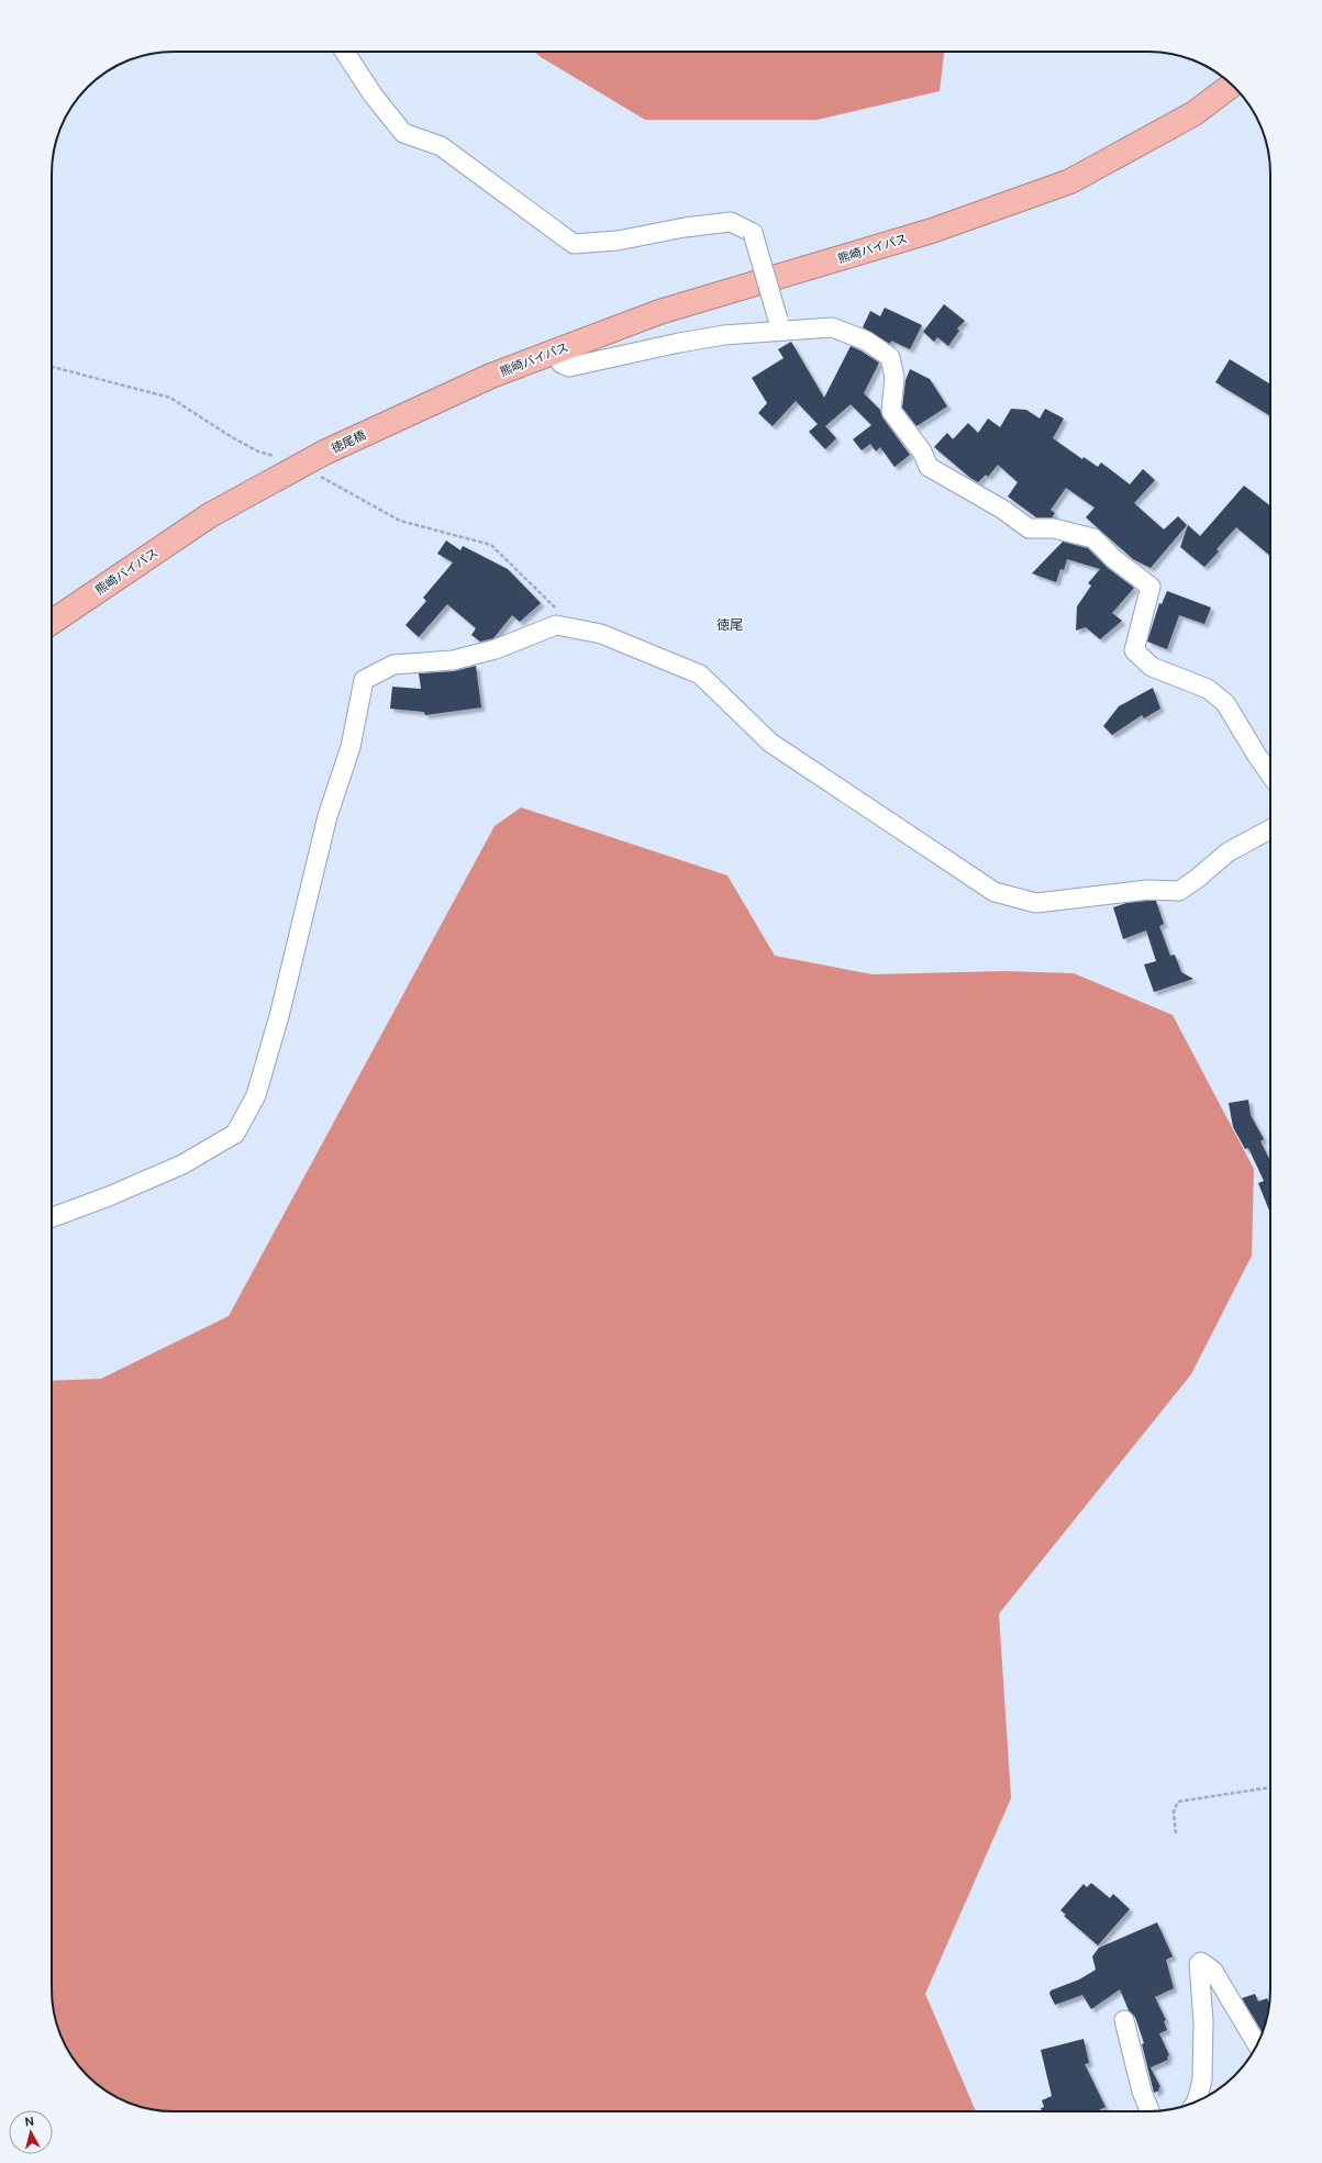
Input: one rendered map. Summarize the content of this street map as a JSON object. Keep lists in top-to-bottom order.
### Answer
{
  "streets": {
    "highway": ["熊崎バイパス", "徳尾橋"]
  },
  "crossings": [
    ["熊崎バイパス", "徳尾橋"]
  ],
  "districts": ["徳尾"],
  "north": "top"
}
